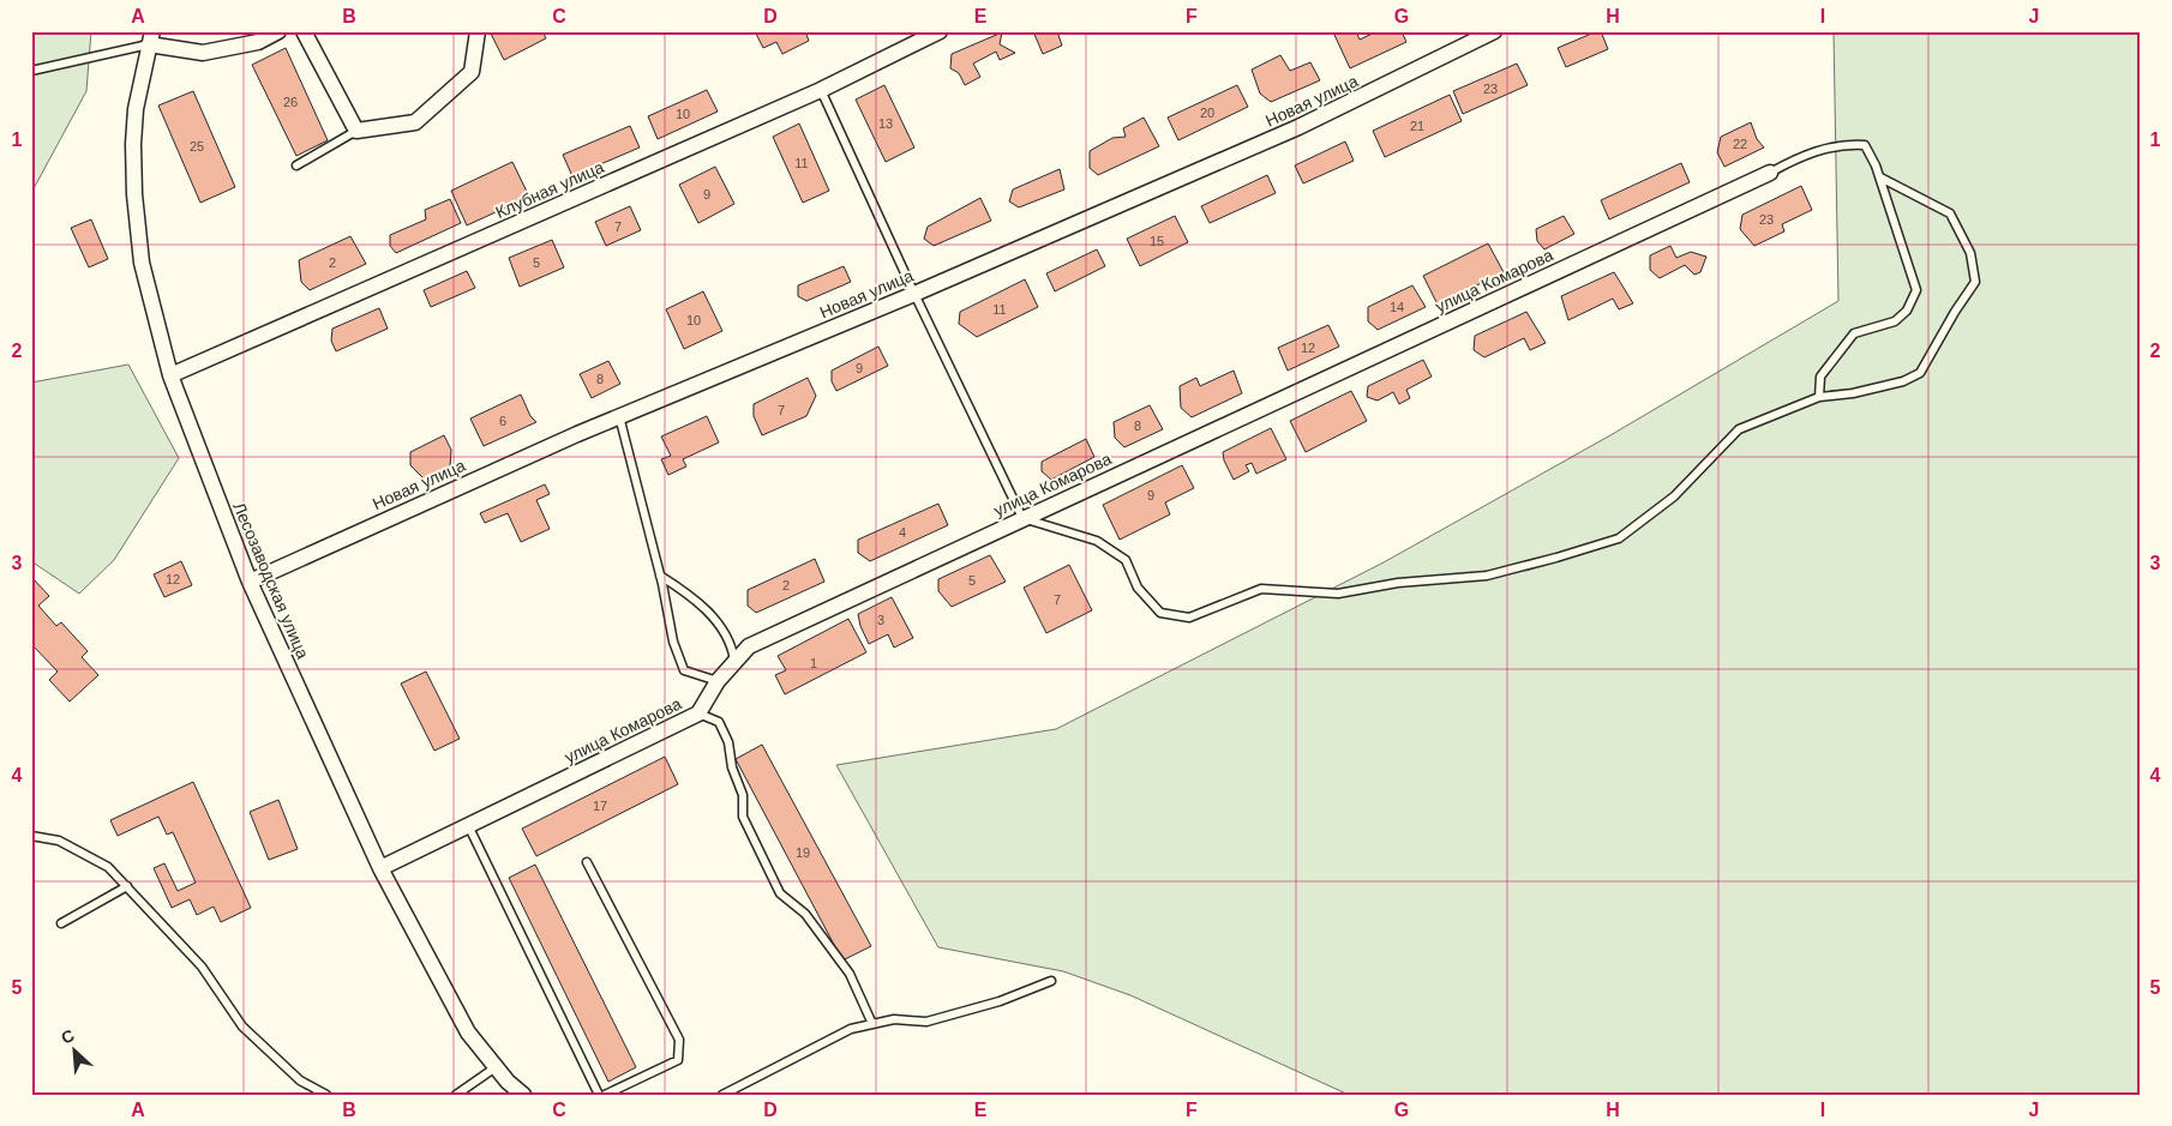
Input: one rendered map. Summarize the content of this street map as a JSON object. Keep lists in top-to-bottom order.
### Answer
{
  "streets": {
    "street": [
      "Новая улица",
      "Клубная улица",
      "улица Комарова",
      "Лесозаводская улица"
    ]
  },
  "crossings": [
    ["Новая улица", "Лесозаводская улица"],
    ["Клубная улица", "Лесозаводская улица"],
    ["улица Комарова", "Лесозаводская улица"]
  ],
  "house_numbers": [
    "23",
    "26",
    "20",
    "10",
    "13",
    "21",
    "22",
    "25",
    "11",
    "9",
    "23",
    "7",
    "15",
    "2",
    "5",
    "14",
    "11",
    "10",
    "12",
    "9",
    "8",
    "7",
    "6",
    "8",
    "9",
    "4",
    "12",
    "5",
    "2",
    "7",
    "3",
    "1",
    "17",
    "19"
  ],
  "north": "top left",
  "grid": {
    "columns": [
      "A",
      "B",
      "C",
      "D",
      "E",
      "F",
      "G",
      "H",
      "I",
      "J"
    ],
    "rows": [
      "1",
      "2",
      "3",
      "4",
      "5"
    ]
  }
}
